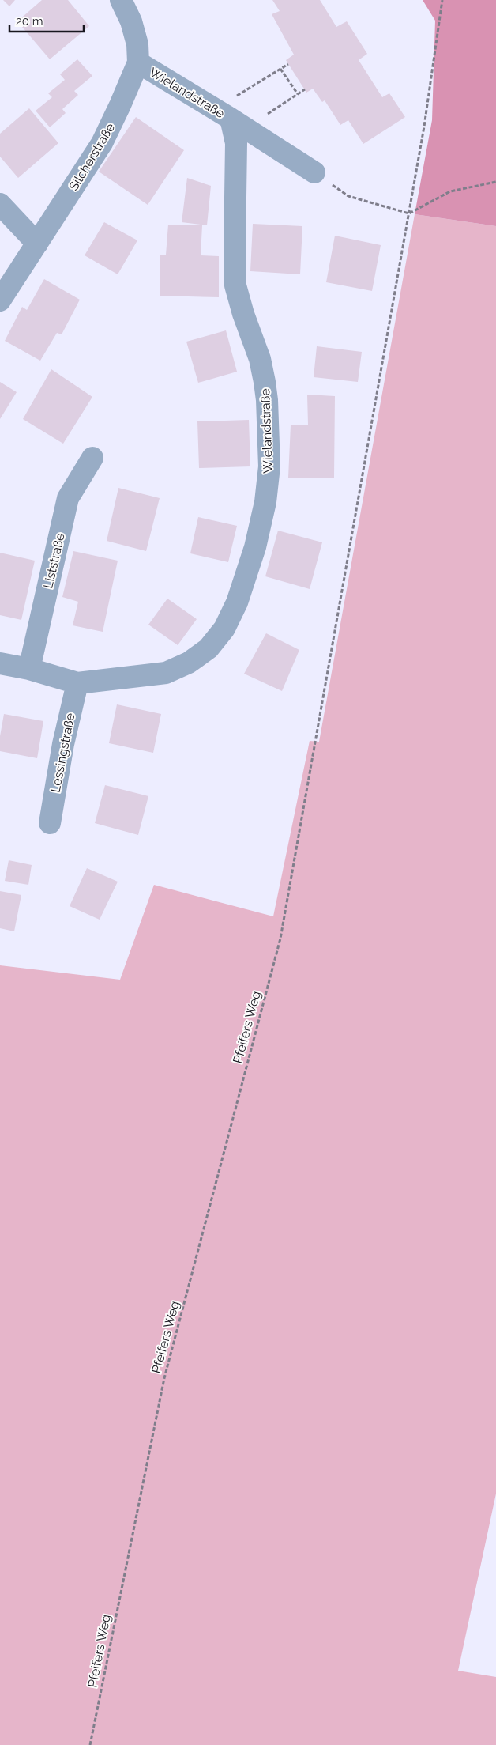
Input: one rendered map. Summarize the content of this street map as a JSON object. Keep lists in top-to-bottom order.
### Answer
{
  "streets": {
    "street": [
      "Wielandstraße",
      "Silcherstraße",
      "Liststraße",
      "Lessingstraße"
    ],
    "path": ["Pfeifers Weg"]
  },
  "crossings": [
    ["Wielandstraße", "Silcherstraße"],
    ["Wielandstraße", "Liststraße"],
    ["Wielandstraße", "Lessingstraße"]
  ],
  "scale_bar": "20 m"
}
